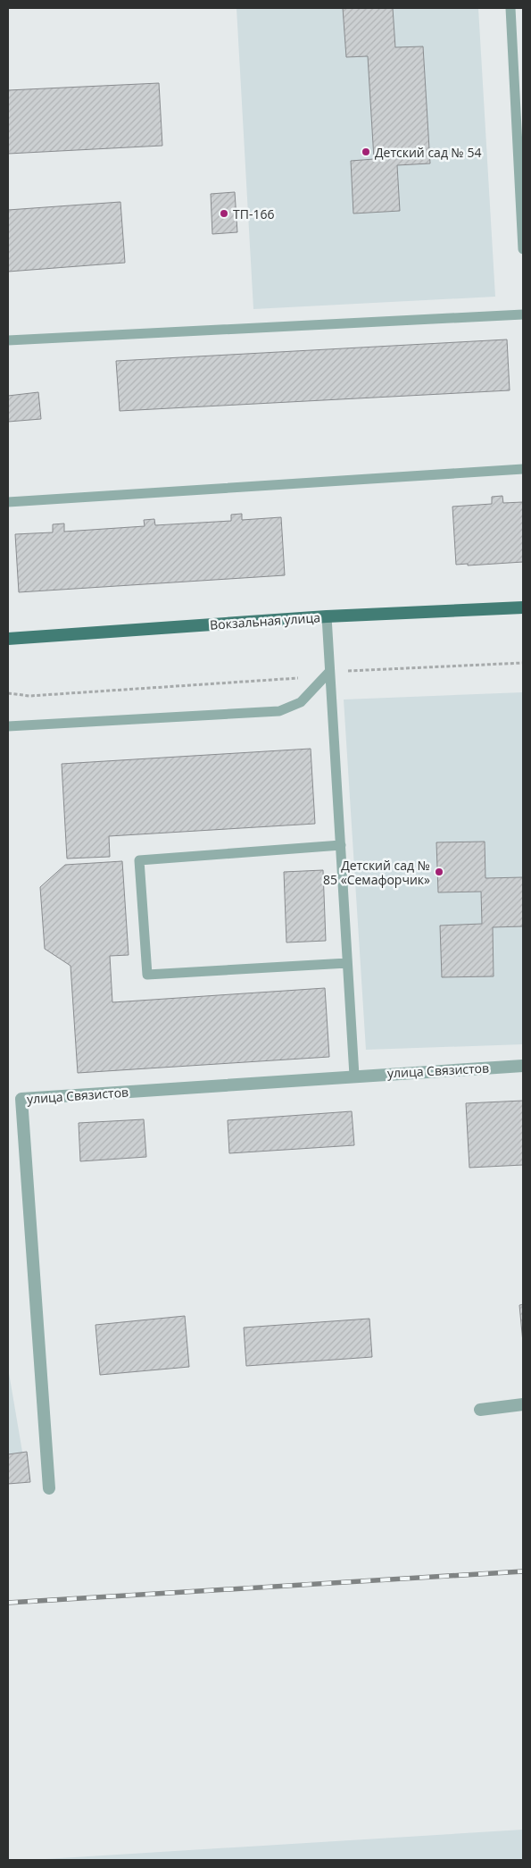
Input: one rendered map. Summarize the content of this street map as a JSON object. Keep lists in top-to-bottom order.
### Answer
{
  "streets": {
    "main road": ["Вокзальная улица"],
    "street": ["улица Связистов"]
  },
  "places": ["Детский сад № 54", "ТП-166", "Детский сад № 85 «Семафорчик»"]
}
